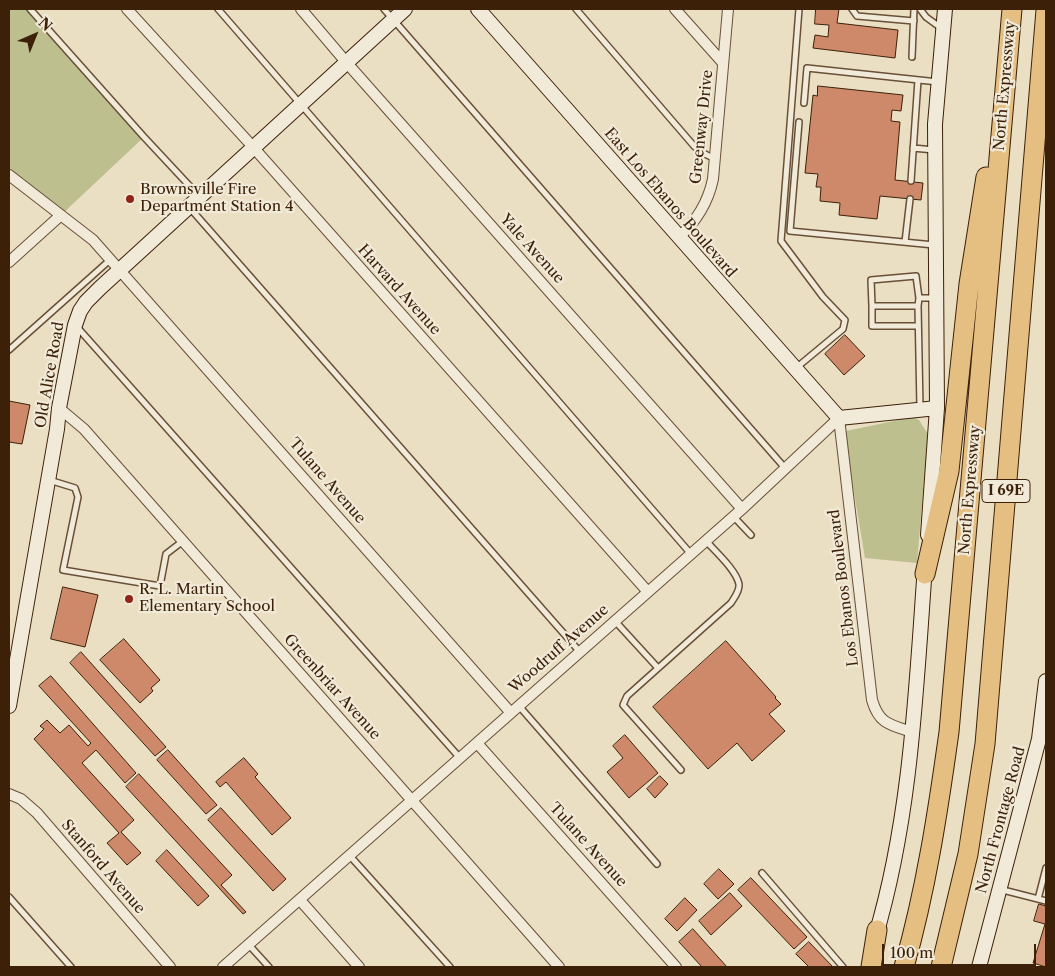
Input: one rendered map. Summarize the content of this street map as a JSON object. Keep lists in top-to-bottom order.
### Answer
{
  "streets": {
    "highway": ["North Expressway", "I 69E"],
    "street": [
      "Greenway Drive",
      "East Los Ebanos Boulevard",
      "Yale Avenue",
      "Harvard Avenue",
      "Old Alice Road",
      "Tulane Avenue",
      "Los Ebanos Boulevard",
      "Woodruff Avenue",
      "Greenbriar Avenue",
      "North Frontage Road",
      "Stanford Avenue"
    ]
  },
  "crossings": [
    ["Greenway Drive", "East Los Ebanos Boulevard"],
    ["East Los Ebanos Boulevard", "Los Ebanos Boulevard"],
    ["East Los Ebanos Boulevard", "Woodruff Avenue"],
    ["Yale Avenue", "Old Alice Road"],
    ["Yale Avenue", "Woodruff Avenue"],
    ["Harvard Avenue", "Old Alice Road"],
    ["Harvard Avenue", "Woodruff Avenue"],
    ["Old Alice Road", "Tulane Avenue"],
    ["Old Alice Road", "Greenbriar Avenue"],
    ["Tulane Avenue", "Woodruff Avenue"],
    ["Los Ebanos Boulevard", "Woodruff Avenue"],
    ["Woodruff Avenue", "Greenbriar Avenue"]
  ],
  "places": ["Brownsville Fire Department Station 4", "R. L. Martin Elementary School"],
  "scale_bar": "100 m",
  "north": "top right"
}
